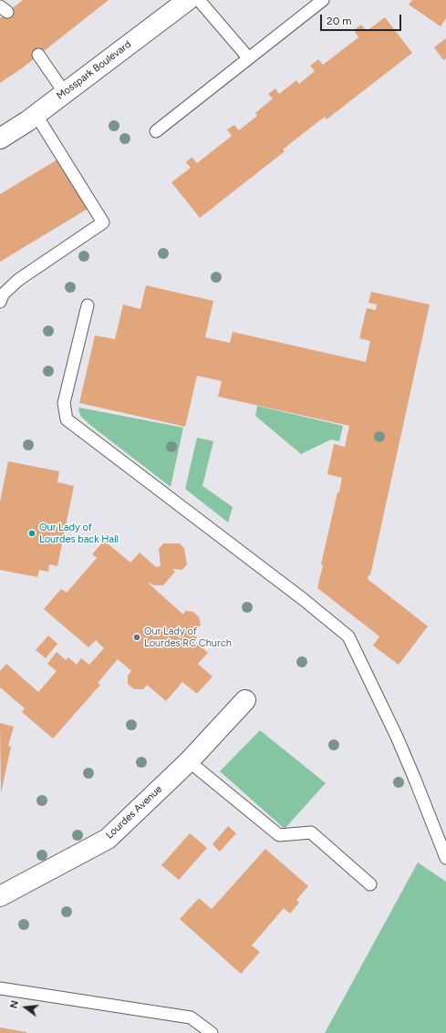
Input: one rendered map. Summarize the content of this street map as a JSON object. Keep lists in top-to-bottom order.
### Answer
{
  "streets": {
    "street": ["Mosspark Boulevard", "Lourdes Avenue"]
  },
  "places": ["Our Lady of Lourdes back Hall", "Our Lady of Lourdes RC Church"],
  "scale_bar": "20 m",
  "north": "left"
}
